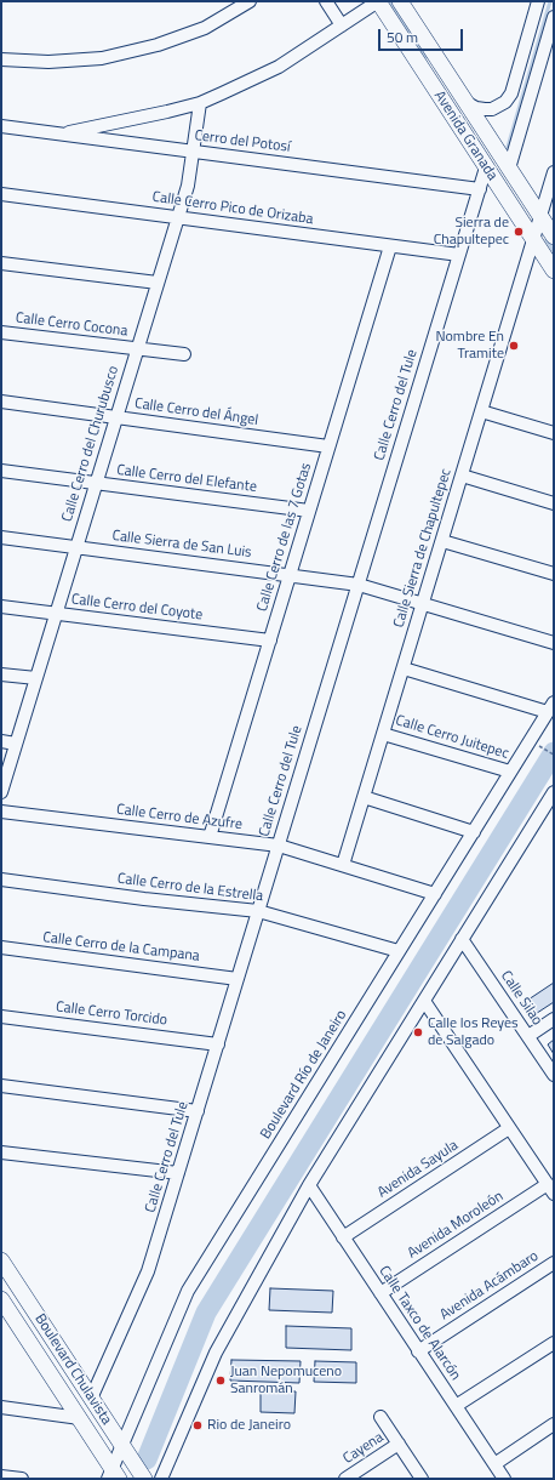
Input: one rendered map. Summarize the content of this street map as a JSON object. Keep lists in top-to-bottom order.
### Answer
{
  "streets": {
    "main road": ["Avenida Granada", "Boulevard Chulavista"],
    "street": [
      "Cerro del Potosí",
      "Calle Cerro Pico de Orizaba",
      "Calle Cerro Cocona",
      "Calle Cerro del Tule",
      "Calle Cerro del Ángel",
      "Calle Cerro del Churubusco",
      "Calle Cerro del Elefante",
      "Calle Cerro de las 7 Gotas",
      "Calle Sierra de San Luis",
      "Calle Sierra de Chapultepec",
      "Calle Cerro del Coyote",
      "Calle Cerro Juitepec",
      "Calle Cerro de Azufre",
      "Calle Cerro de la Estrella",
      "Calle Cerro de la Campana",
      "Calle Silao",
      "Calle Cerro Torcido",
      "Boulevard Río de Janeiro",
      "Avenida Sayula",
      "Avenida Moroleón",
      "Avenida Acámbaro",
      "Calle Taxco de Alarcón",
      "Cayena"
    ]
  },
  "crossings": [
    ["Avenida Granada", "Calle Cerro del Tule"],
    ["Avenida Granada", "Calle Sierra de Chapultepec"],
    ["Cerro del Potosí", "Calle Cerro del Tule"],
    ["Cerro del Potosí", "Calle Cerro del Churubusco"],
    ["Calle Cerro Pico de Orizaba", "Calle Cerro del Tule"],
    ["Calle Cerro Pico de Orizaba", "Calle Cerro del Churubusco"],
    ["Calle Cerro Pico de Orizaba", "Calle Cerro de las 7 Gotas"],
    ["Calle Cerro Cocona", "Calle Cerro del Churubusco"],
    ["Calle Cerro del Tule", "Calle Sierra de San Luis"],
    ["Calle Cerro del Tule", "Calle Cerro de Azufre"],
    ["Calle Cerro del Tule", "Calle Cerro de la Estrella"],
    ["Calle Cerro del Tule", "Calle Cerro de la Campana"],
    ["Calle Cerro del Tule", "Calle Cerro Torcido"],
    ["Calle Cerro del Tule", "Boulevard Chulavista"],
    ["Calle Cerro del Ángel", "Calle Cerro del Churubusco"],
    ["Calle Cerro del Ángel", "Calle Cerro de las 7 Gotas"],
    ["Calle Cerro del Churubusco", "Calle Cerro del Elefante"],
    ["Calle Cerro del Churubusco", "Calle Sierra de San Luis"],
    ["Calle Cerro del Churubusco", "Calle Cerro del Coyote"],
    ["Calle Cerro del Elefante", "Calle Cerro de las 7 Gotas"],
    ["Calle Cerro de las 7 Gotas", "Calle Sierra de San Luis"],
    ["Calle Cerro de las 7 Gotas", "Calle Cerro del Coyote"],
    ["Calle Cerro de las 7 Gotas", "Calle Cerro de Azufre"],
    ["Calle Sierra de San Luis", "Calle Sierra de Chapultepec"],
    ["Calle Sierra de Chapultepec", "Calle Cerro Juitepec"],
    ["Calle Sierra de Chapultepec", "Calle Cerro de Azufre"],
    ["Calle Cerro Juitepec", "Boulevard Río de Janeiro"],
    ["Calle Cerro de Azufre", "Boulevard Río de Janeiro"],
    ["Calle Cerro de la Estrella", "Boulevard Río de Janeiro"],
    ["Boulevard Río de Janeiro", "Boulevard Chulavista"],
    ["Avenida Sayula", "Calle Taxco de Alarcón"],
    ["Avenida Moroleón", "Calle Taxco de Alarcón"],
    ["Avenida Acámbaro", "Calle Taxco de Alarcón"]
  ],
  "places": [
    "Sierra de Chapultepec",
    "Nombre En Tramite",
    "Calle los Reyes de Salgado",
    "Juan Nepomuceno Sanromán",
    "Rio de Janeiro"
  ],
  "scale_bar": "50 m"
}
